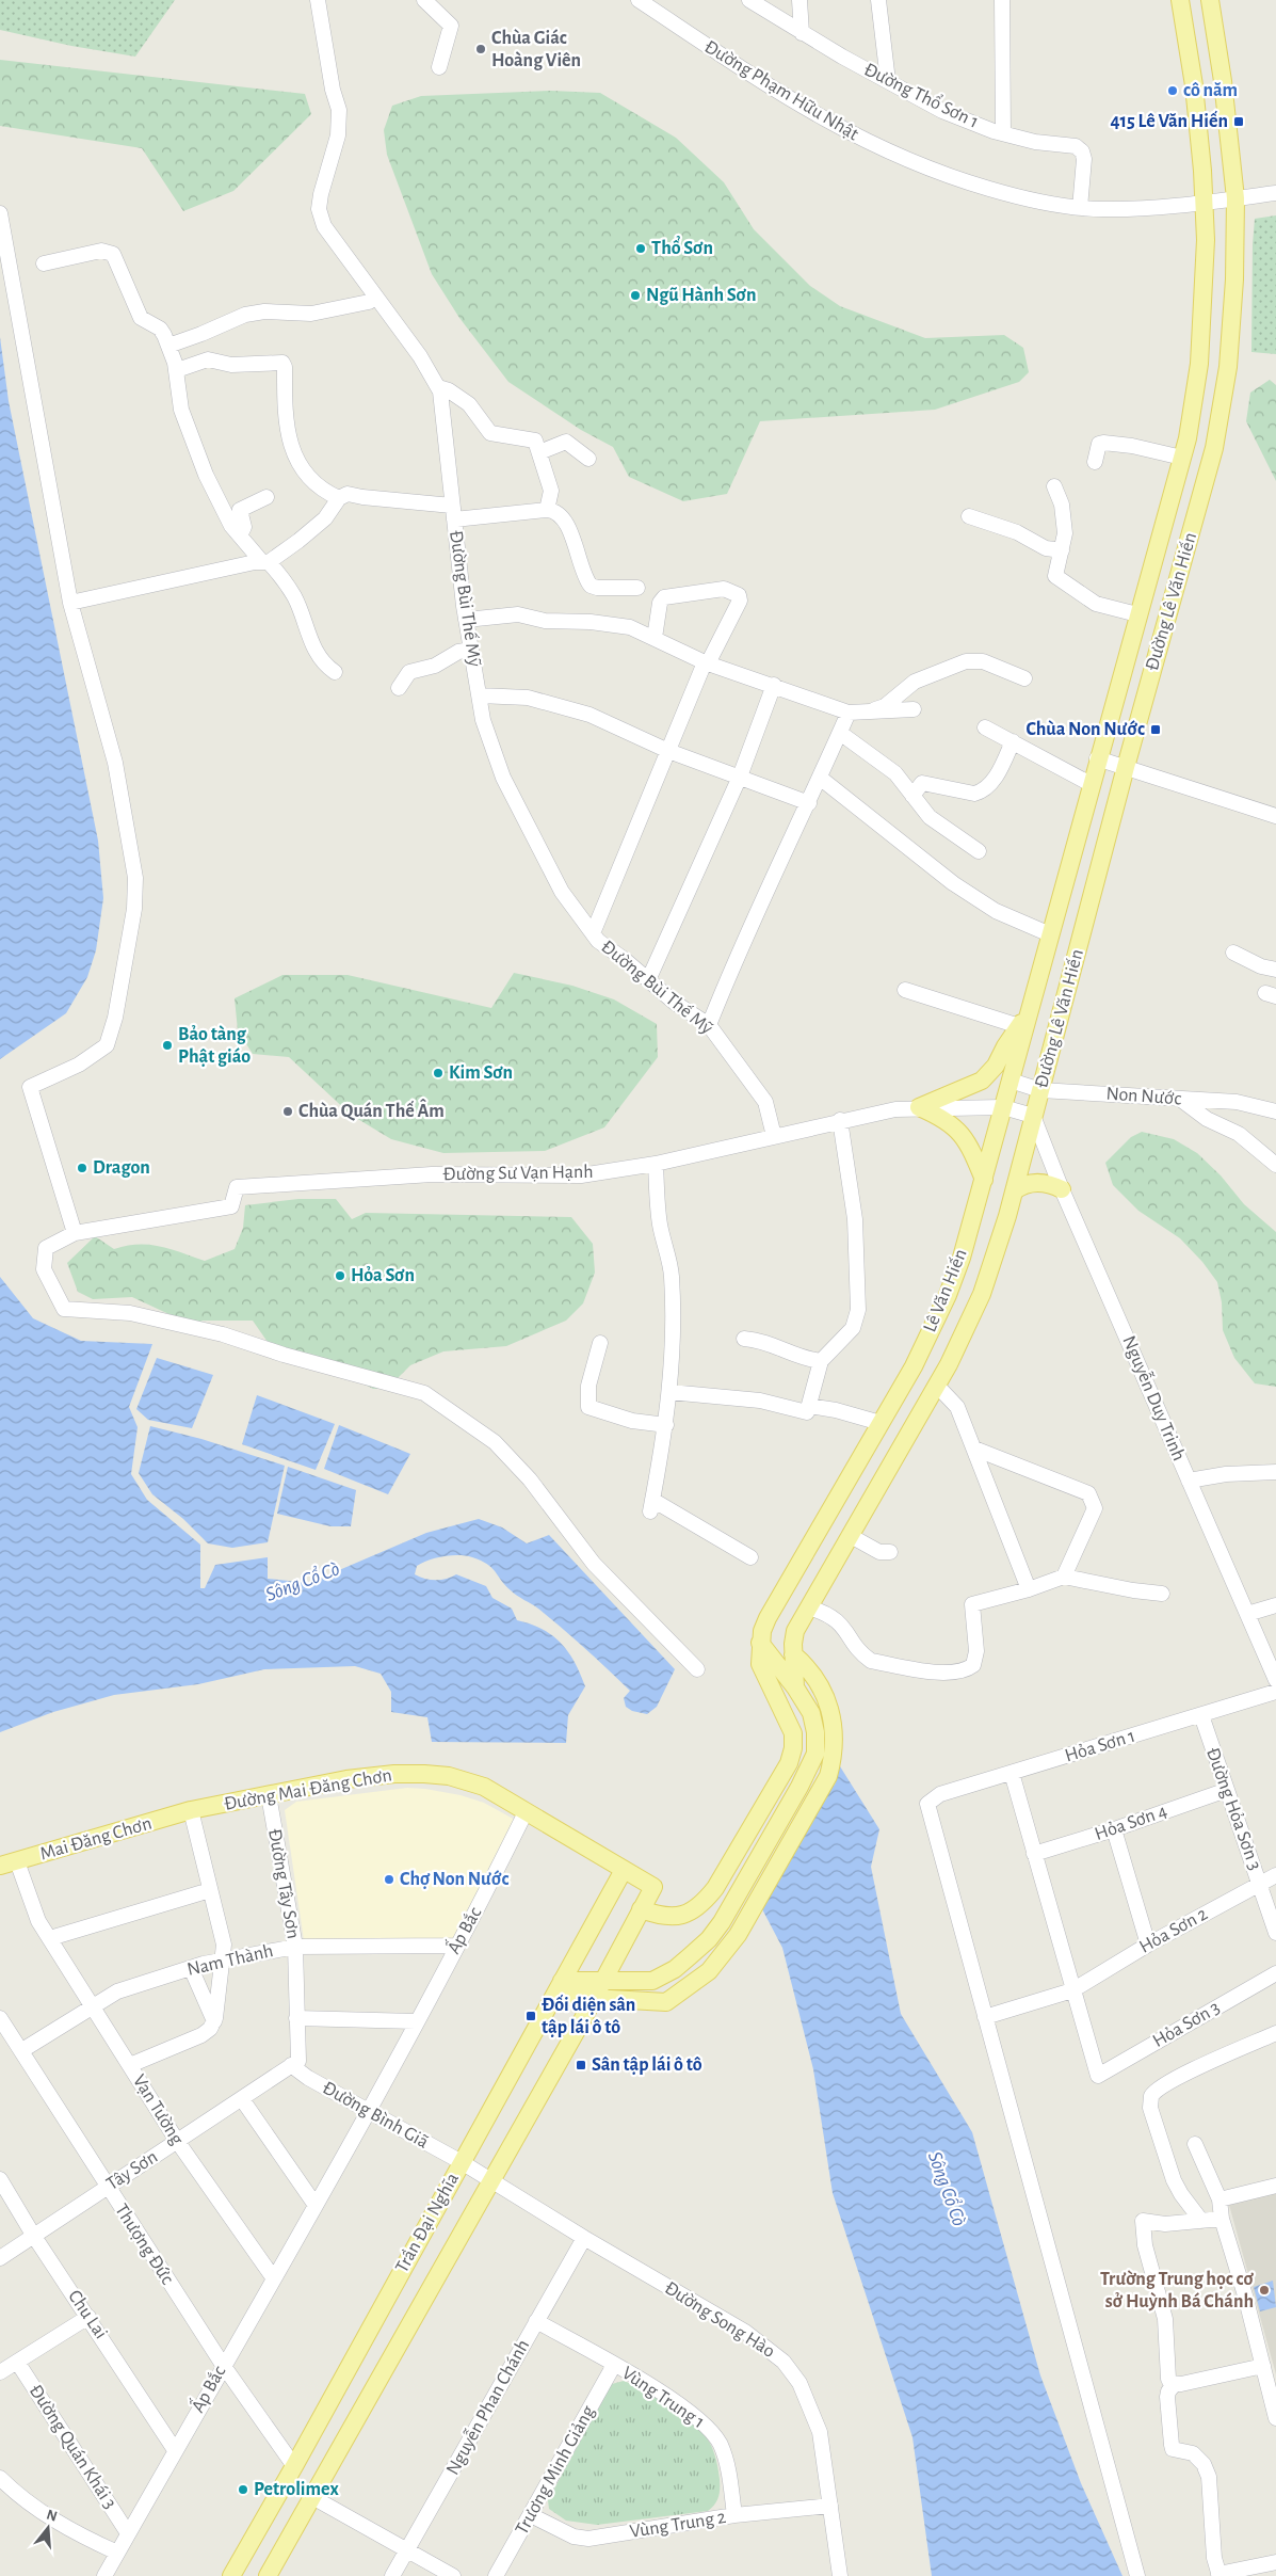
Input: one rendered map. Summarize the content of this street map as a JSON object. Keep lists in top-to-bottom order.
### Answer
{
  "streets": {
    "main road": [
      "Đường Lê Văn Hiến",
      "Lê Văn Hiến",
      "Đường Mai Đăng Chơn",
      "Mai Đăng Chơn",
      "Trần Đại Nghĩa"
    ],
    "street": [
      "Đường Phạm Hữu Nhật",
      "Đường Thổ Sơn 1",
      "Đường Bùi Thế Mỹ",
      "Non Nước",
      "Đường Sư Vạn Hạnh",
      "Nguyễn Duy Trinh",
      "Hỏa Sơn 1",
      "Đường Hỏa Sơn 3",
      "Hỏa Sơn 4",
      "Đường Tây Sơn",
      "Ấp Bắc",
      "Hỏa Sơn 2",
      "Nam Thành",
      "Hỏa Sơn 3",
      "Vạn Tường",
      "Đường Bình Giã",
      "Tây Sơn",
      "Thượng Đức",
      "Chu Lai",
      "Đường Song Hào",
      "Vùng Trung 1",
      "Nguyễn Phan Chánh",
      "Đường Quán Khái 3",
      "Trương Minh Giảng",
      "Vùng Trung 2"
    ]
  },
  "crossings": [
    ["Đường Phạm Hữu Nhật", "Đường Thổ Sơn 1"],
    ["Đường Phạm Hữu Nhật", "Đường Lê Văn Hiến"],
    ["Đường Bùi Thế Mỹ", "Đường Sư Vạn Hạnh"],
    ["Đường Lê Văn Hiến", "Non Nước"],
    ["Đường Lê Văn Hiến", "Đường Sư Vạn Hạnh"],
    ["Đường Lê Văn Hiến", "Lê Văn Hiến"],
    ["Đường Lê Văn Hiến", "Nguyễn Duy Trinh"],
    ["Non Nước", "Lê Văn Hiến"],
    ["Đường Sư Vạn Hạnh", "Lê Văn Hiến"],
    ["Đường Sư Vạn Hạnh", "Nguyễn Duy Trinh"],
    ["Hỏa Sơn 1", "Đường Hỏa Sơn 3"],
    ["Hỏa Sơn 1", "Hỏa Sơn 2"],
    ["Đường Mai Đăng Chơn", "Mai Đăng Chơn"],
    ["Đường Mai Đăng Chơn", "Đường Tây Sơn"],
    ["Đường Mai Đăng Chơn", "Ấp Bắc"],
    ["Đường Mai Đăng Chơn", "Trần Đại Nghĩa"],
    ["Đường Hỏa Sơn 3", "Hỏa Sơn 4"],
    ["Đường Hỏa Sơn 3", "Hỏa Sơn 2"],
    ["Mai Đăng Chơn", "Vạn Tường"],
    ["Đường Tây Sơn", "Nam Thành"],
    ["Đường Tây Sơn", "Đường Bình Giã"],
    ["Đường Tây Sơn", "Tây Sơn"],
    ["Ấp Bắc", "Nam Thành"],
    ["Ấp Bắc", "Vạn Tường"],
    ["Ấp Bắc", "Đường Bình Giã"],
    ["Ấp Bắc", "Thượng Đức"],
    ["Ấp Bắc", "Chu Lai"],
    ["Ấp Bắc", "Đường Quán Khái 3"],
    ["Hỏa Sơn 2", "Hỏa Sơn 3"],
    ["Nam Thành", "Vạn Tường"],
    ["Nam Thành", "Thượng Đức"],
    ["Vạn Tường", "Tây Sơn"],
    ["Đường Bình Giã", "Tây Sơn"],
    ["Đường Bình Giã", "Trần Đại Nghĩa"],
    ["Đường Bình Giã", "Đường Song Hào"],
    ["Tây Sơn", "Thượng Đức"],
    ["Tây Sơn", "Chu Lai"],
    ["Trần Đại Nghĩa", "Thượng Đức"],
    ["Trần Đại Nghĩa", "Đường Song Hào"],
    ["Đường Song Hào", "Nguyễn Phan Chánh"],
    ["Đường Song Hào", "Vùng Trung 2"],
    ["Vùng Trung 1", "Nguyễn Phan Chánh"],
    ["Vùng Trung 1", "Trương Minh Giảng"],
    ["Vùng Trung 1", "Vùng Trung 2"],
    ["Trương Minh Giảng", "Vùng Trung 2"]
  ],
  "water": ["Sông Cổ Cò"],
  "places": {
    "other": [
      "Chùa Giác Hoàng Viên",
      "cô năm",
      "Thổ Sơn",
      "Ngũ Hành Sơn",
      "Bảo tàng Phật giáo",
      "Kim Sơn",
      "Chùa Quán Thế Âm",
      "Dragon",
      "Hỏa Sơn",
      "Chợ Non Nước",
      "Trường Trung học cơ sở Huỳnh Bá Chánh",
      "Petrolimex"
    ],
    "transit": [
      "415 Lê Văn Hiến",
      "Chùa Non Nước",
      "Đối diện sân tập lái ô tô",
      "Sân tập lái ô tô"
    ]
  },
  "north": "top"
}
